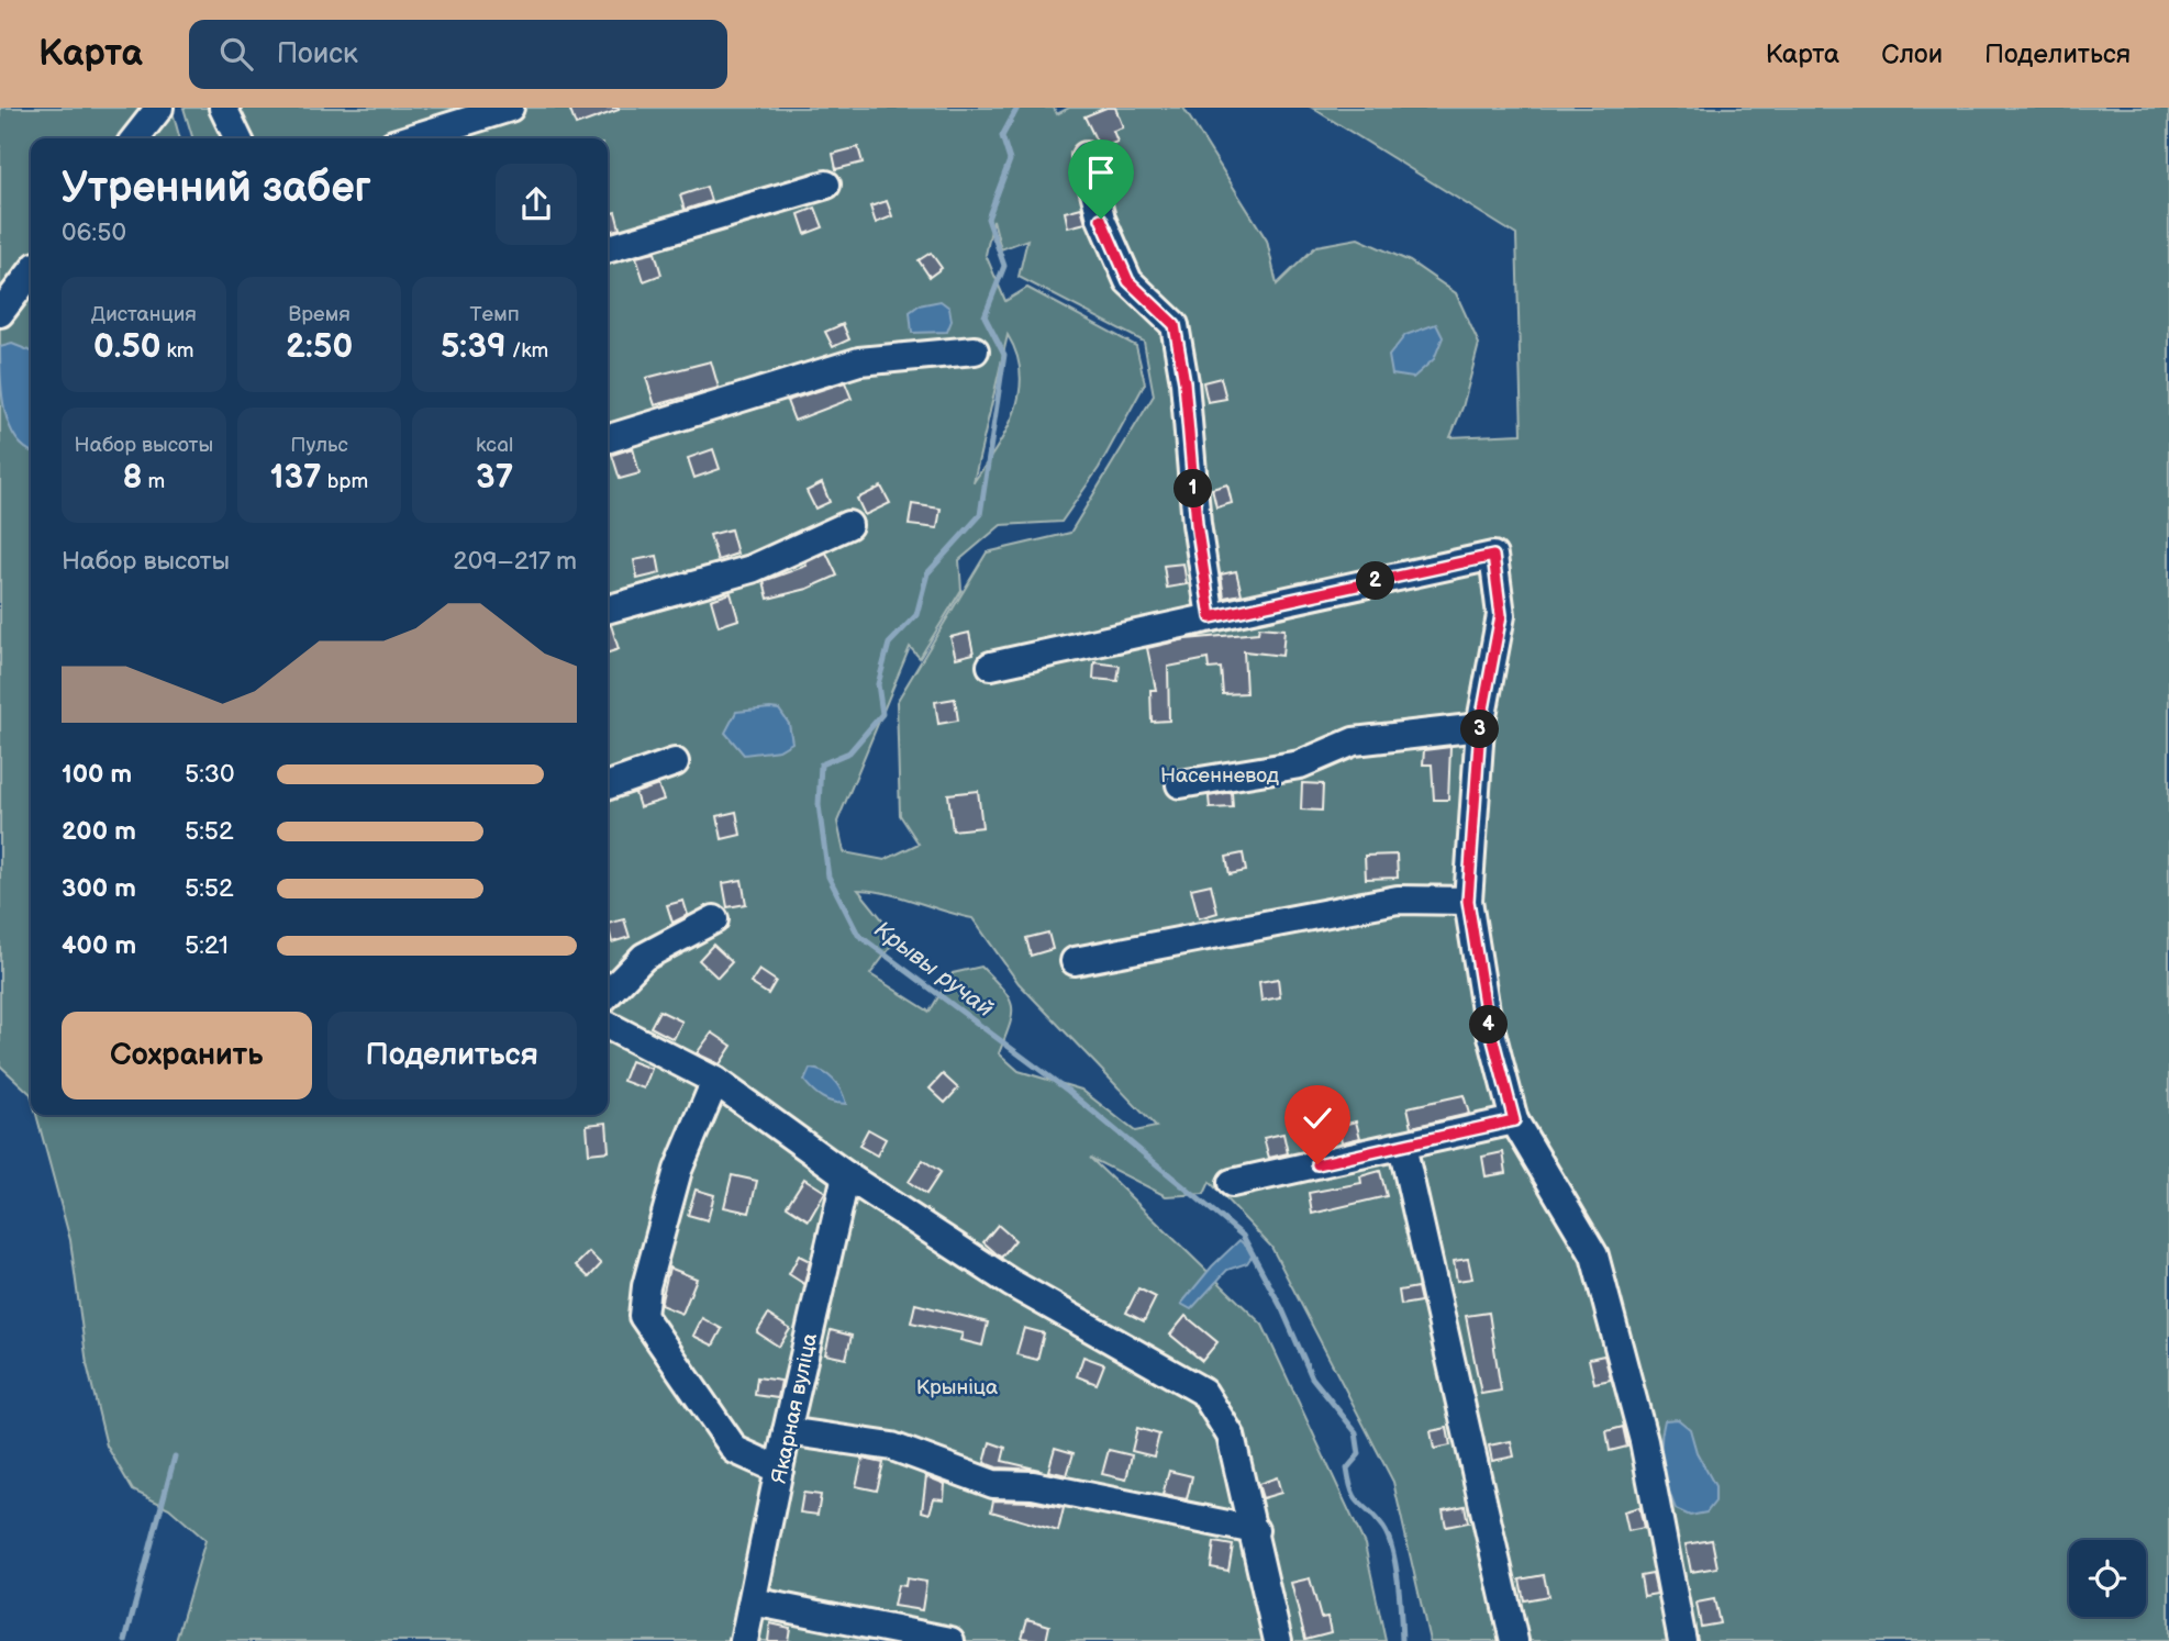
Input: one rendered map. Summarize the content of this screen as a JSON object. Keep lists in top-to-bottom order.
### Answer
{
  "streets": {
    "street": ["Якарная вуліца"]
  },
  "water": ["Крывы ручай"],
  "parks": ["Насенневод", "Крыніца"],
  "page": {
    "header": "Карта",
    "search": "Поиск",
    "nav": ["Карта", "Слои", "Поделиться"],
    "heading": ["Утренний забег", "06:50"],
    "stats": [
      ["Дистанция", "0.50 km"],
      ["Время", "2:50"],
      ["Темп", "5:39 /km"],
      ["Набор высоты", "8 m"],
      ["Пульс", "137 bpm"],
      ["kcal", "37"]
    ],
    "pins": [
      "1",
      "2",
      "3",
      "4"
    ],
    "chart": ["Набор высоты", "209–217 m"],
    "list": [
      {
        "name": "100 m",
        "note": "5:30"
      },
      {
        "name": "200 m",
        "note": "5:52"
      },
      {
        "name": "300 m",
        "note": "5:52"
      },
      {
        "name": "400 m",
        "note": "5:21"
      }
    ],
    "buttons": ["Сохранить", "Поделиться"]
  }
}
